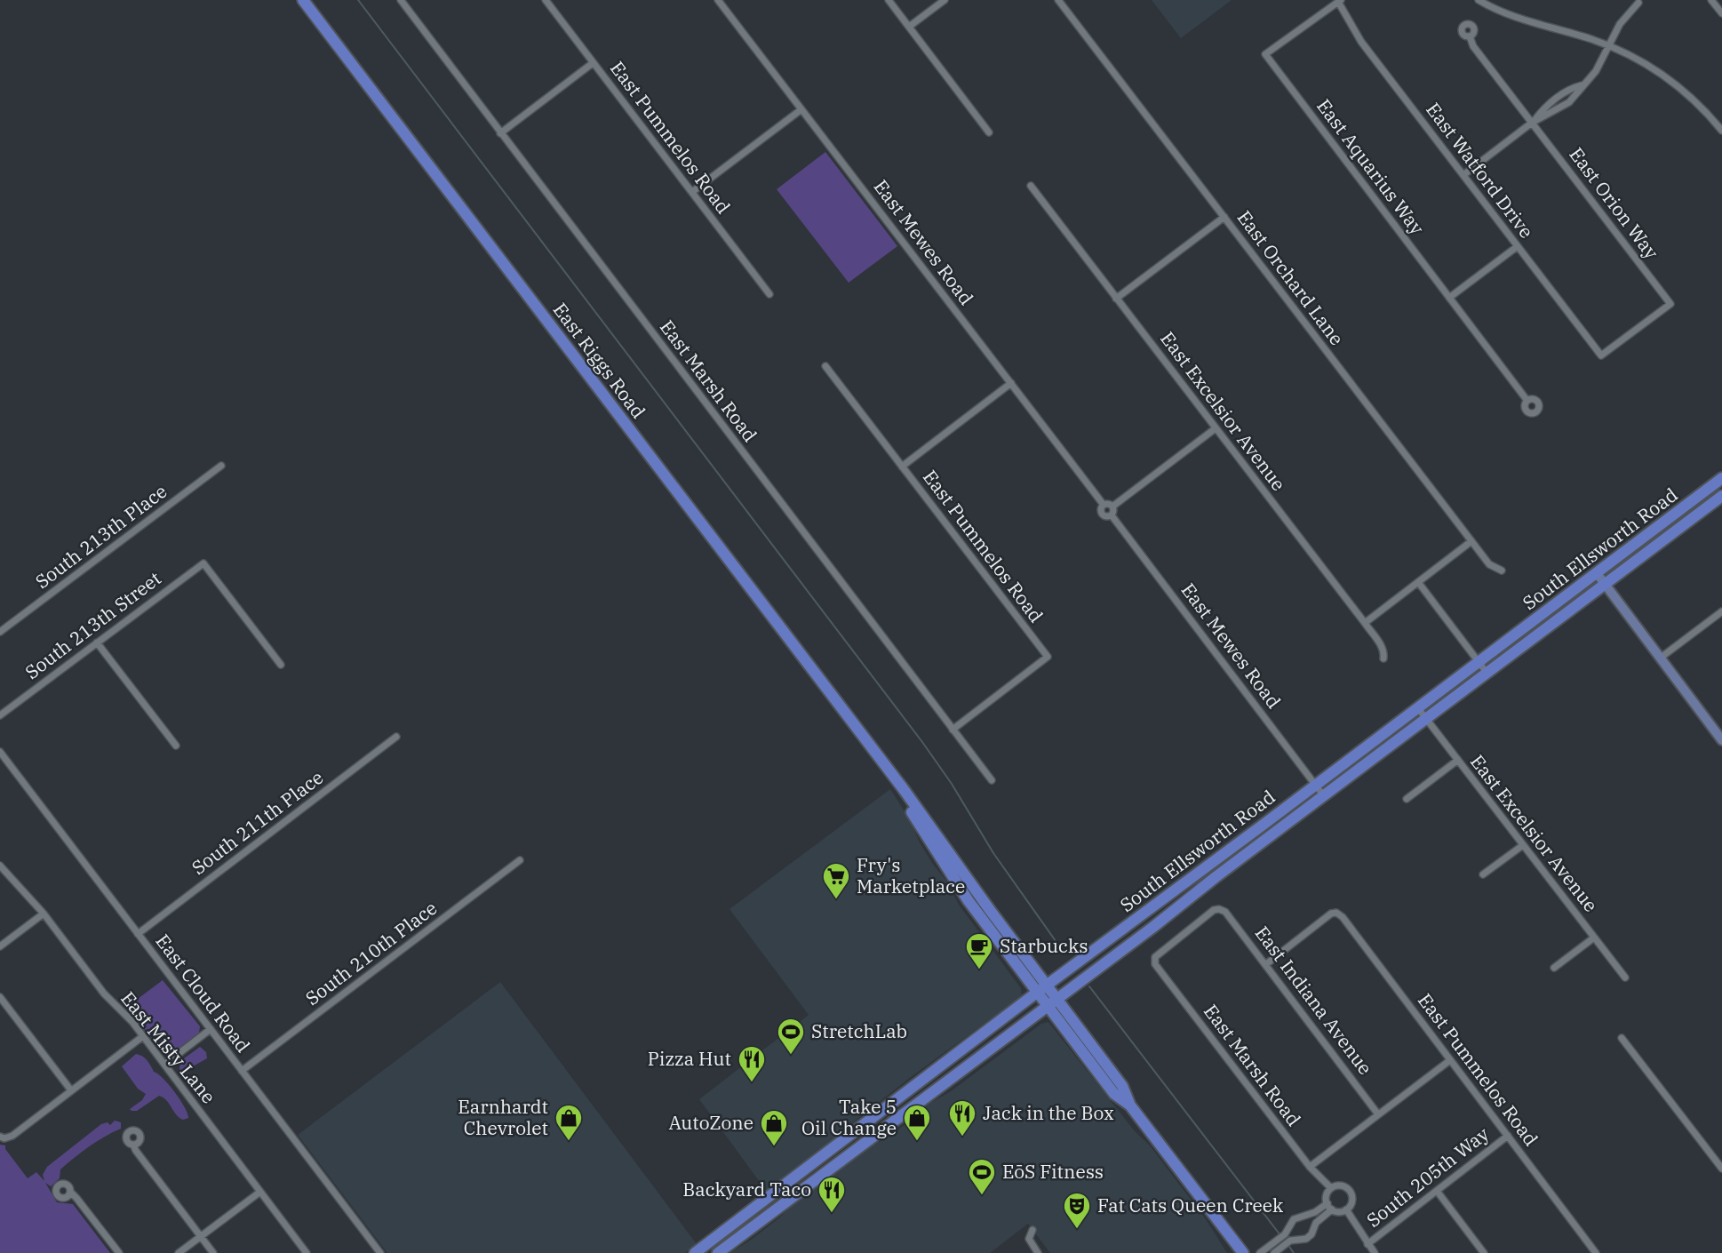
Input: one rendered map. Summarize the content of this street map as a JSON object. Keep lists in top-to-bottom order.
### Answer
{
  "streets": {
    "main road": ["East Riggs Road", "South Ellsworth Road"],
    "street": [
      "East Pummelos Road",
      "East Aquarius Way",
      "East Watford Drive",
      "East Orion Way",
      "East Mewes Road",
      "East Orchard Lane",
      "East Marsh Road",
      "East Excelsior Avenue",
      "South 213th Place",
      "South 213th Street",
      "South 211th Place",
      "South 210th Place",
      "East Cloud Road",
      "East Indiana Avenue",
      "East Misty Lane",
      "South 205th Way"
    ]
  },
  "crossings": [
    ["East Pummelos Road", "East Marsh Road"],
    ["East Pummelos Road", "East Indiana Avenue"],
    ["East Pummelos Road", "South 205th Way"],
    ["East Aquarius Way", "East Watford Drive"],
    ["East Watford Drive", "East Orion Way"],
    ["East Mewes Road", "South Ellsworth Road"],
    ["East Riggs Road", "South Ellsworth Road"],
    ["East Marsh Road", "East Indiana Avenue"],
    ["East Marsh Road", "South 205th Way"],
    ["East Excelsior Avenue", "South Ellsworth Road"],
    ["South 211th Place", "East Cloud Road"],
    ["South 210th Place", "East Cloud Road"]
  ],
  "places": {
    "supermarket": ["Fry's Marketplace"],
    "cafe": ["Starbucks"],
    "sports": ["StretchLab", "EōS Fitness"],
    "restaurant": ["Pizza Hut", "Jack in the Box", "Backyard Taco"],
    "shop": ["Earnhardt Chevrolet", "Take 5 Oil Change", "AutoZone"],
    "theatre": ["Fat Cats Queen Creek"]
  }
}
